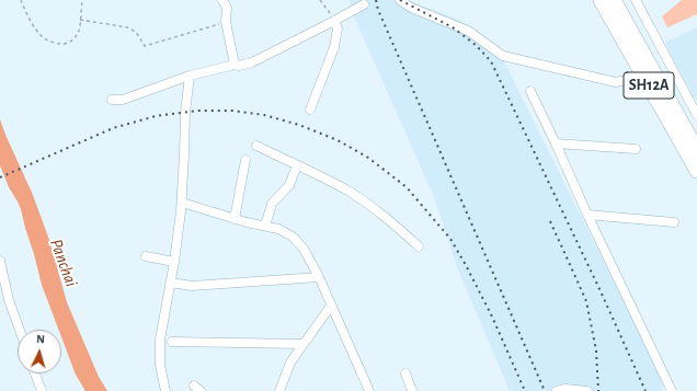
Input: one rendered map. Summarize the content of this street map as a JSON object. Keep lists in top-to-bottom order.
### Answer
{
  "streets": {
    "main road": ["SH12A"]
  },
  "water": ["Panchai"],
  "north": "top"
}
